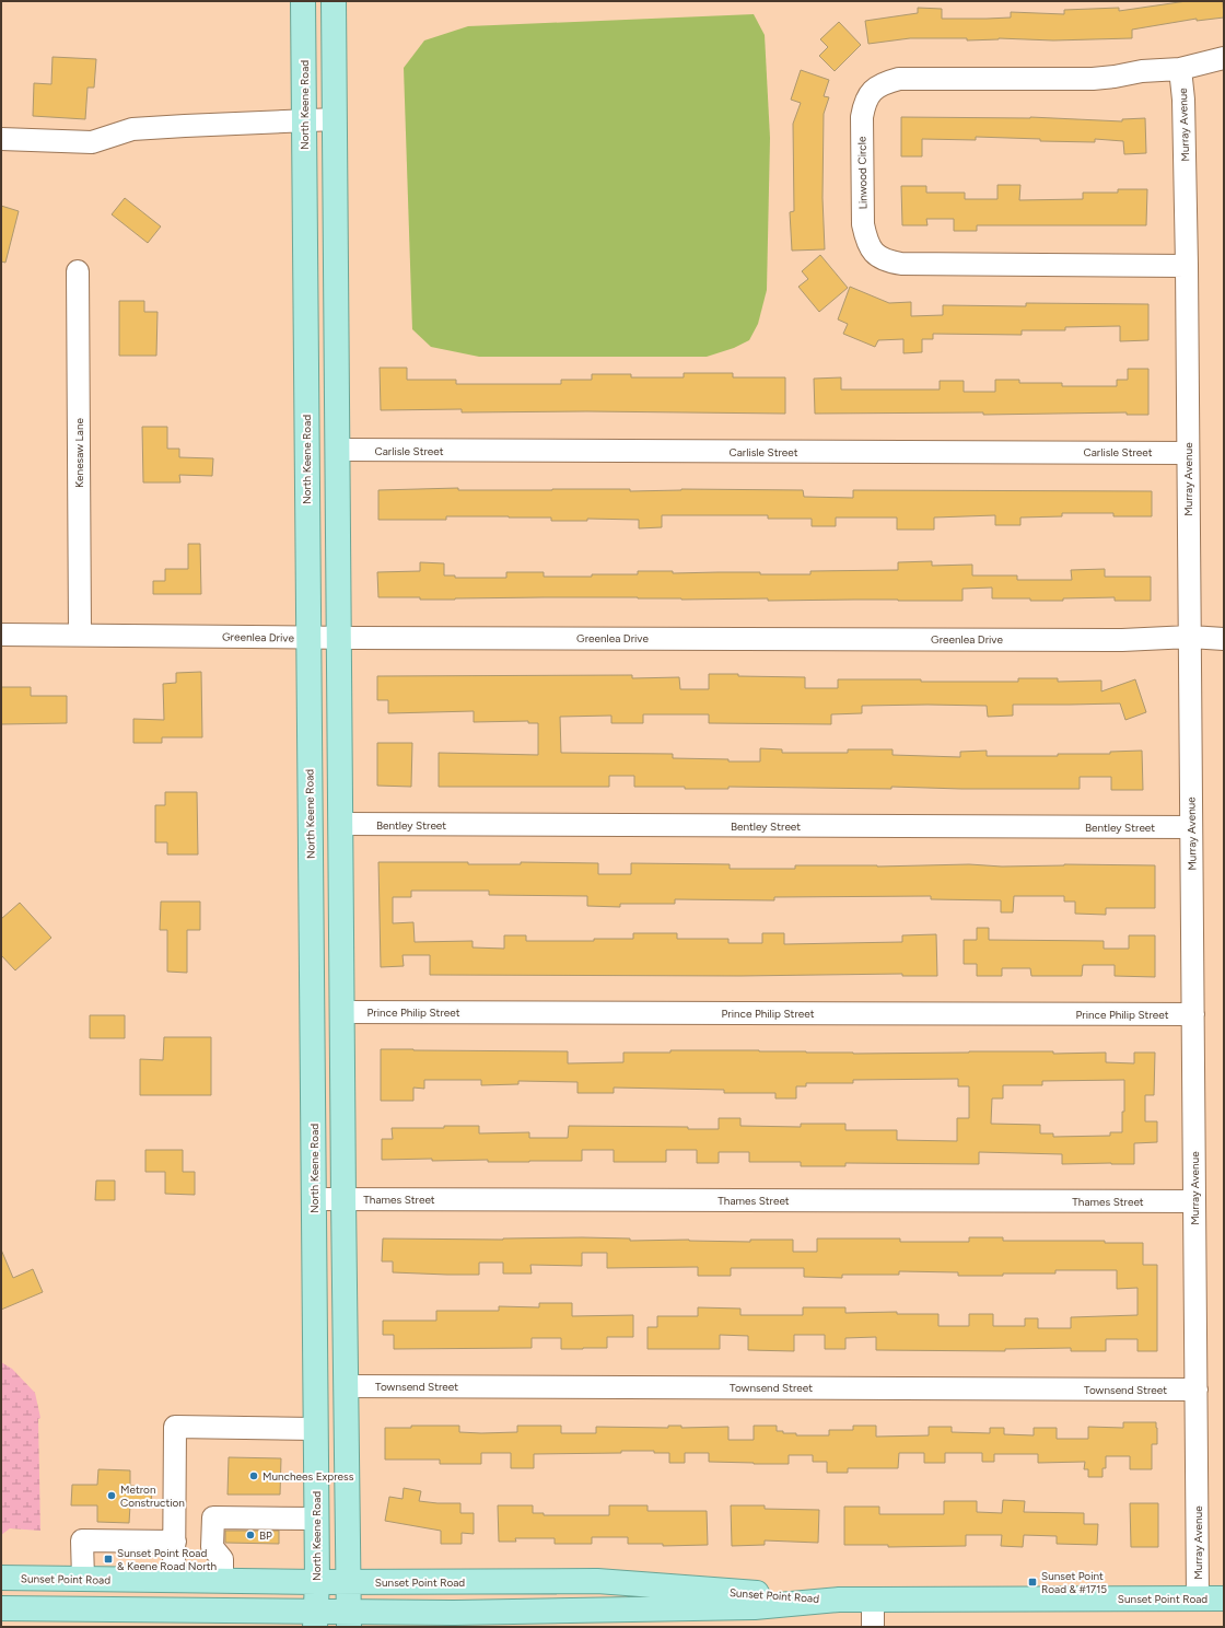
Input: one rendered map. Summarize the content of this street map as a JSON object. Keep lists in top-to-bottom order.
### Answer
{
  "streets": {
    "main road": ["North Keene Road", "Sunset Point Road"],
    "street": [
      "Murray Avenue",
      "Linwood Circle",
      "Carlisle Street",
      "Kenesaw Lane",
      "Greenlea Drive",
      "Bentley Street",
      "Prince Philip Street",
      "Thames Street",
      "Townsend Street"
    ]
  },
  "crossings": [
    ["North Keene Road", "Greenlea Drive"],
    ["North Keene Road", "Thames Street"],
    ["North Keene Road", "Sunset Point Road"],
    ["Murray Avenue", "Linwood Circle"],
    ["Murray Avenue", "Carlisle Street"],
    ["Murray Avenue", "Greenlea Drive"],
    ["Murray Avenue", "Bentley Street"],
    ["Murray Avenue", "Prince Philip Street"],
    ["Murray Avenue", "Thames Street"],
    ["Murray Avenue", "Townsend Street"],
    ["Murray Avenue", "Sunset Point Road"],
    ["Kenesaw Lane", "Greenlea Drive"]
  ],
  "places": {
    "other": ["Munchees Express", "Metron Construction", "BP"],
    "transit": ["Sunset Point Road & Keene Road North", "Sunset Point Road & #1715"]
  }
}
